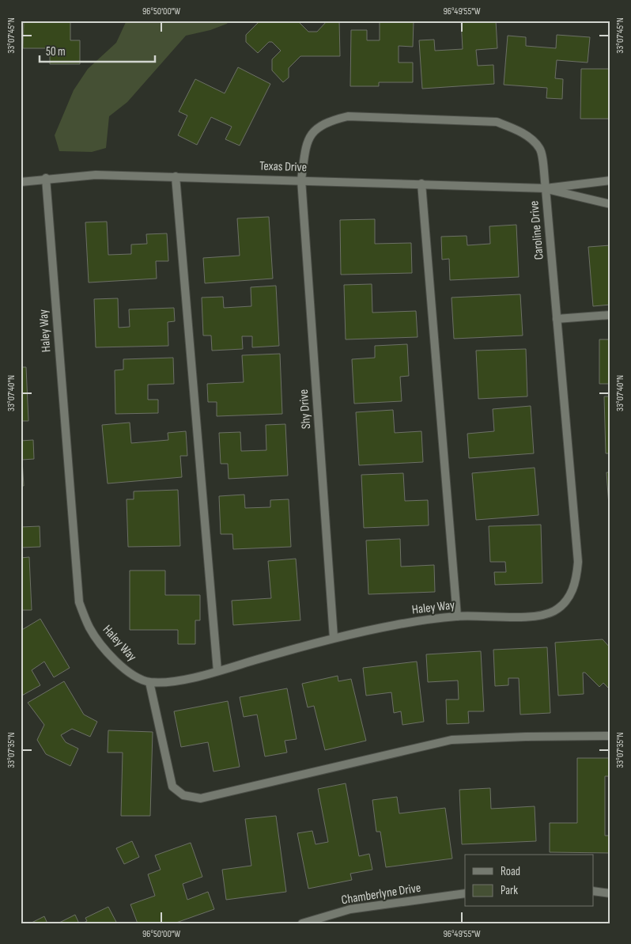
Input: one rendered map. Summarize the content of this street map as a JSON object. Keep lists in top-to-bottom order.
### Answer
{
  "streets": {
    "street": [
      "Texas Drive",
      "Caroline Drive",
      "Haley Way",
      "Shy Drive",
      "Chamberlyne Drive"
    ]
  },
  "crossings": [
    ["Texas Drive", "Caroline Drive"],
    ["Texas Drive", "Haley Way"],
    ["Texas Drive", "Shy Drive"],
    ["Caroline Drive", "Haley Way"],
    ["Caroline Drive", "Shy Drive"],
    ["Haley Way", "Shy Drive"]
  ],
  "legend": ["Road", "Park"],
  "scale_bar": "50 m",
  "coordinates": [
    "96°50'00\"W",
    "96°49'55\"W",
    "33°07'45\"N",
    "33°07'40\"N",
    "33°07'35\"N"
  ]
}
